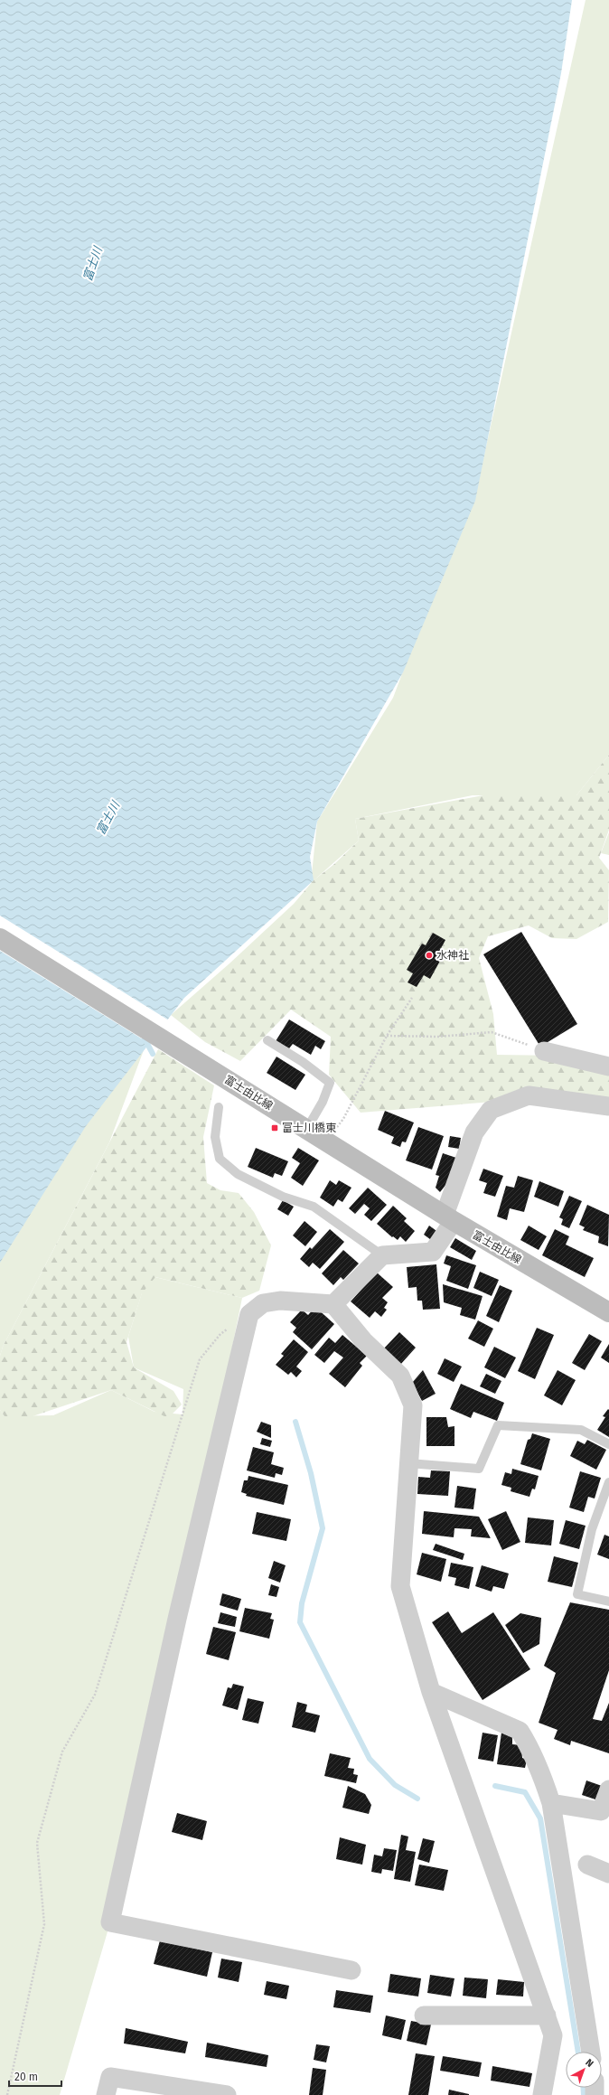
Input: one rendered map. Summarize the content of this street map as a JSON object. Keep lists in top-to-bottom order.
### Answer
{
  "streets": {
    "main road": ["富士由比線"]
  },
  "water": ["富士川"],
  "places": {
    "other": ["水神社"],
    "transit": ["富士川橋東"]
  },
  "scale_bar": "20 m",
  "north": "top right"
}
